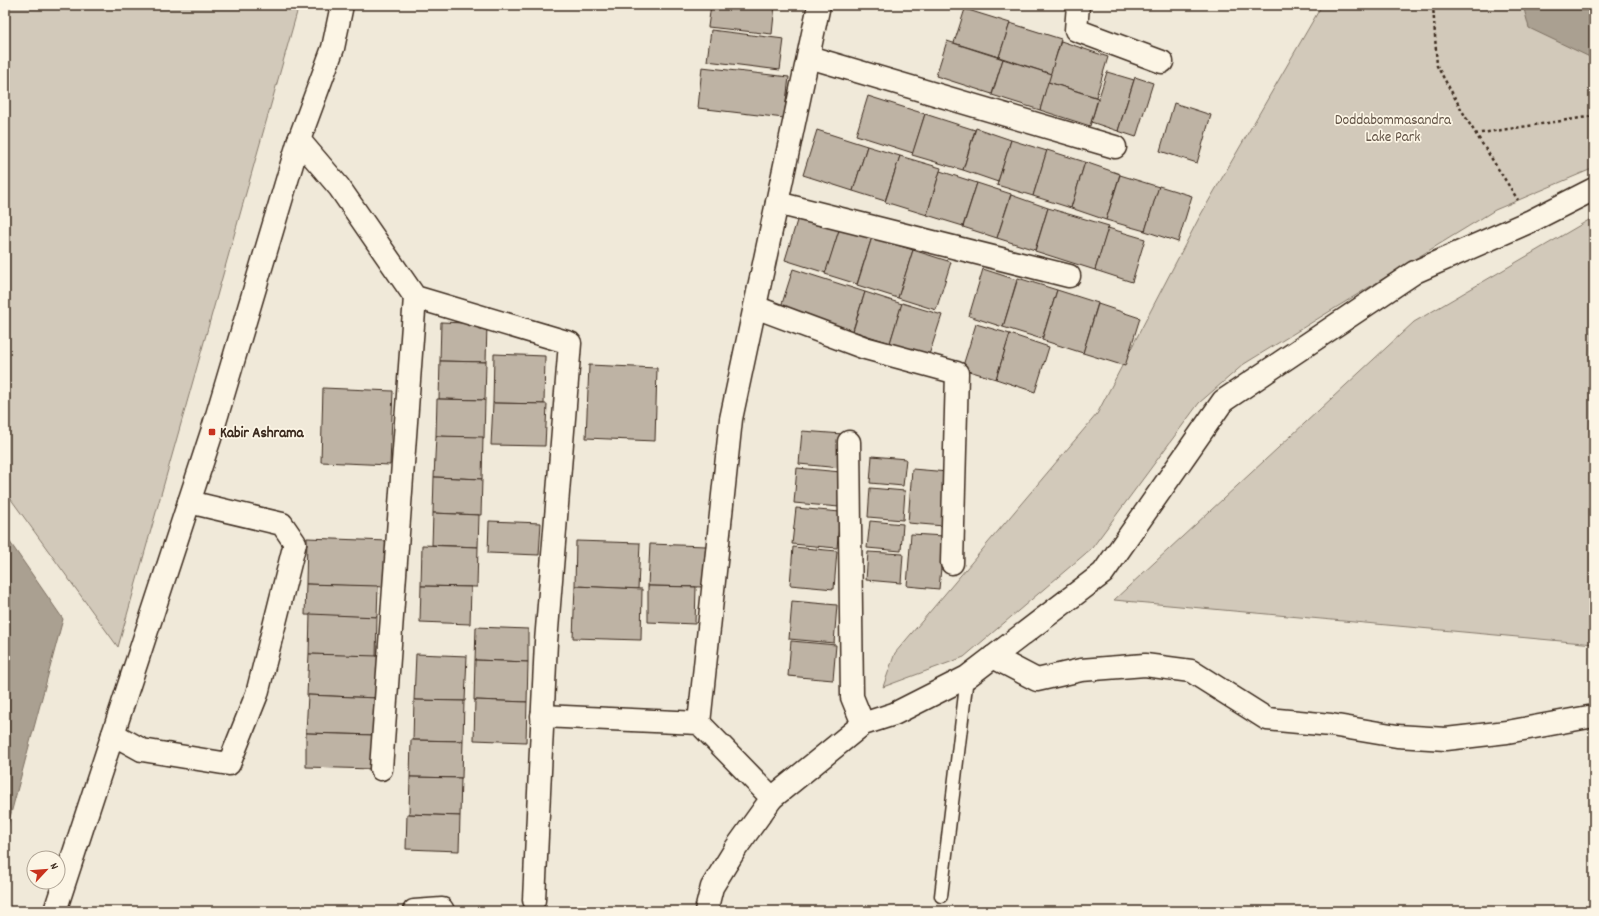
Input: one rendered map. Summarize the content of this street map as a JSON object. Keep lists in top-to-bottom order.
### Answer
{
  "parks": ["Doddabommasandra Lake Park"],
  "places": {
    "transit": ["Kabir Ashrama"]
  },
  "north": "top right"
}
